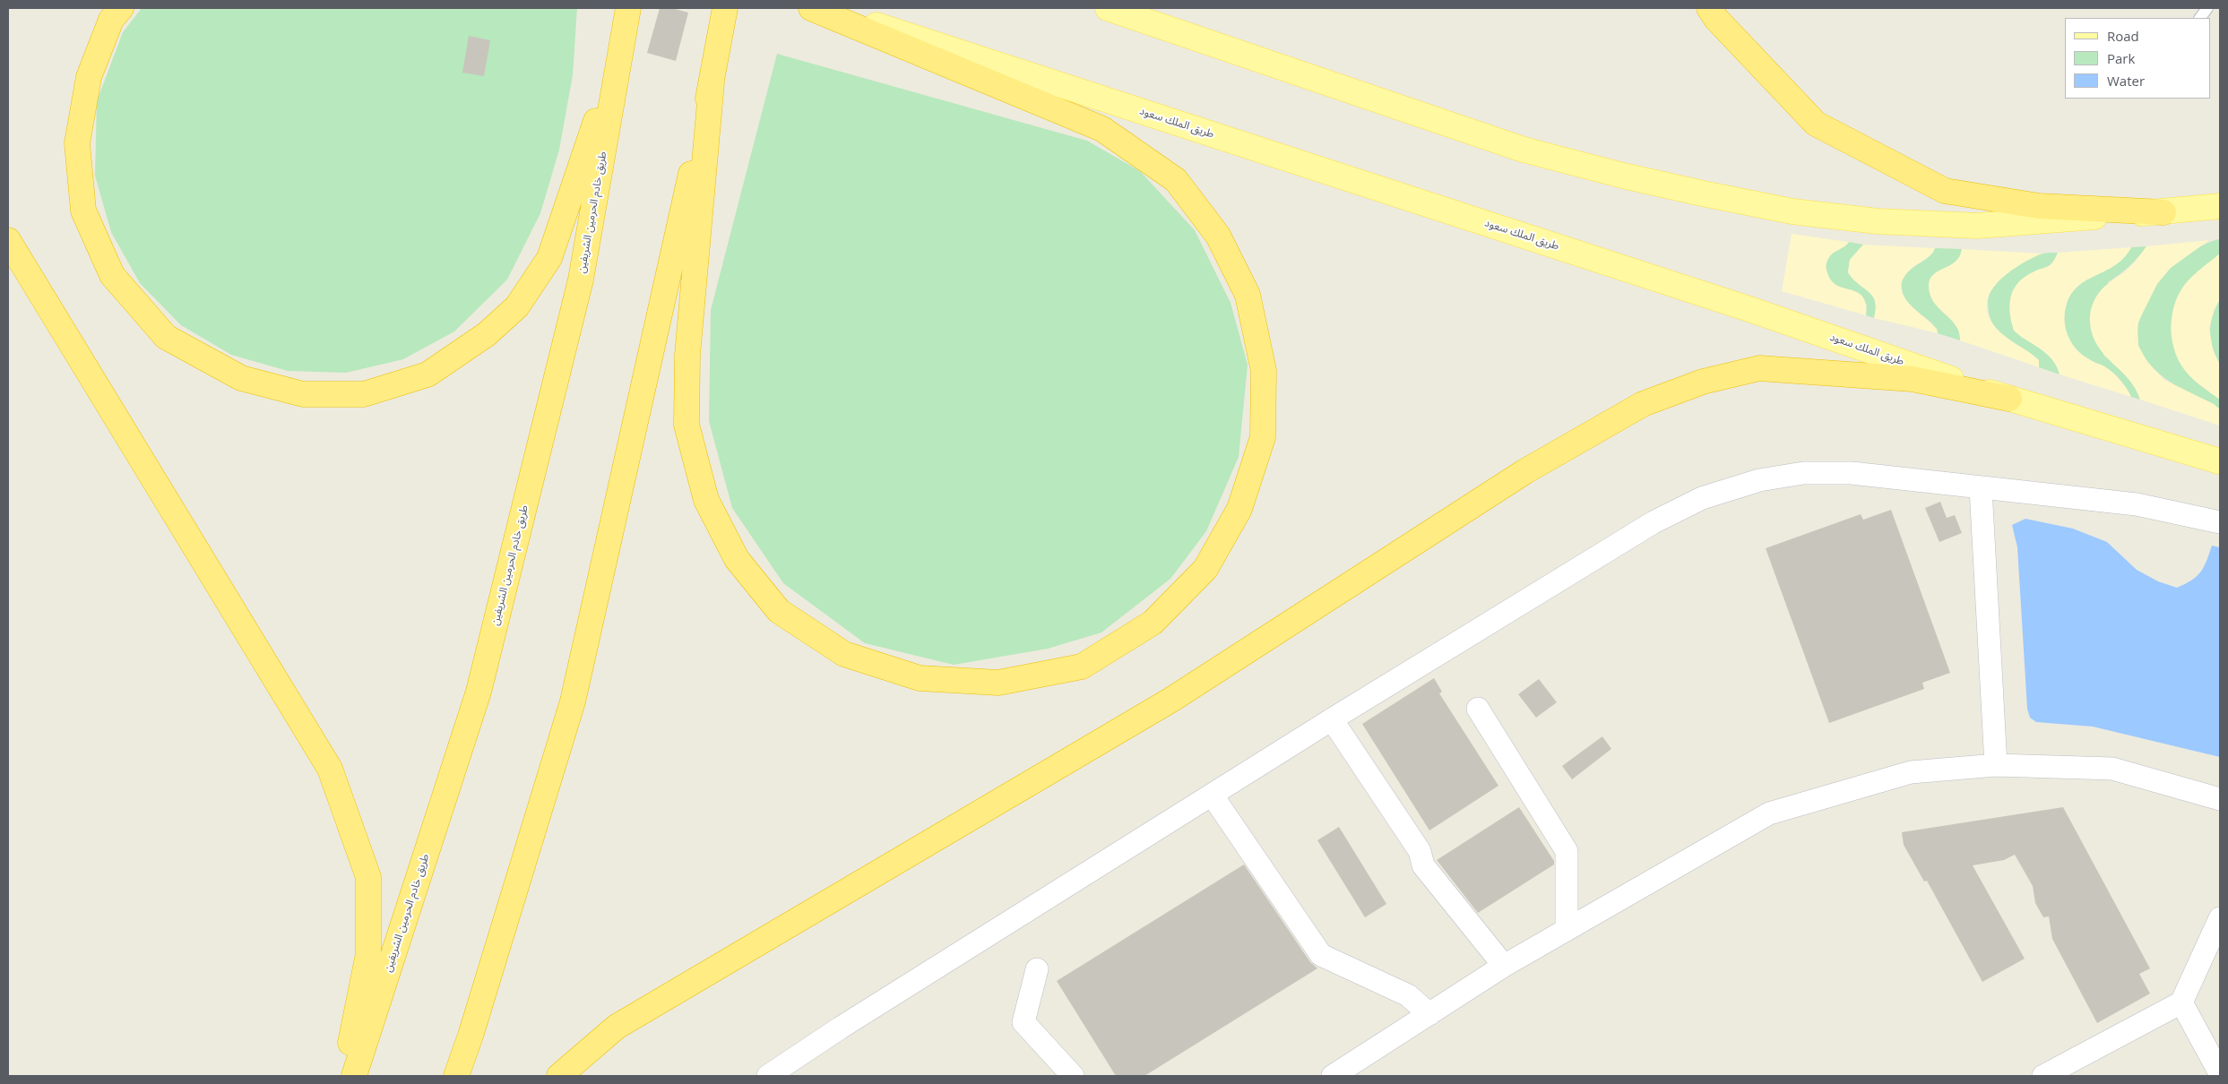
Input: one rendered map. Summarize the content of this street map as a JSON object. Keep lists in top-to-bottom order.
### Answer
{
  "streets": {
    "highway": ["طريق خادم الحرمين الشريفين"],
    "main road": ["طريق الملك سعود"]
  },
  "legend": ["Road", "Park", "Water"]
}
